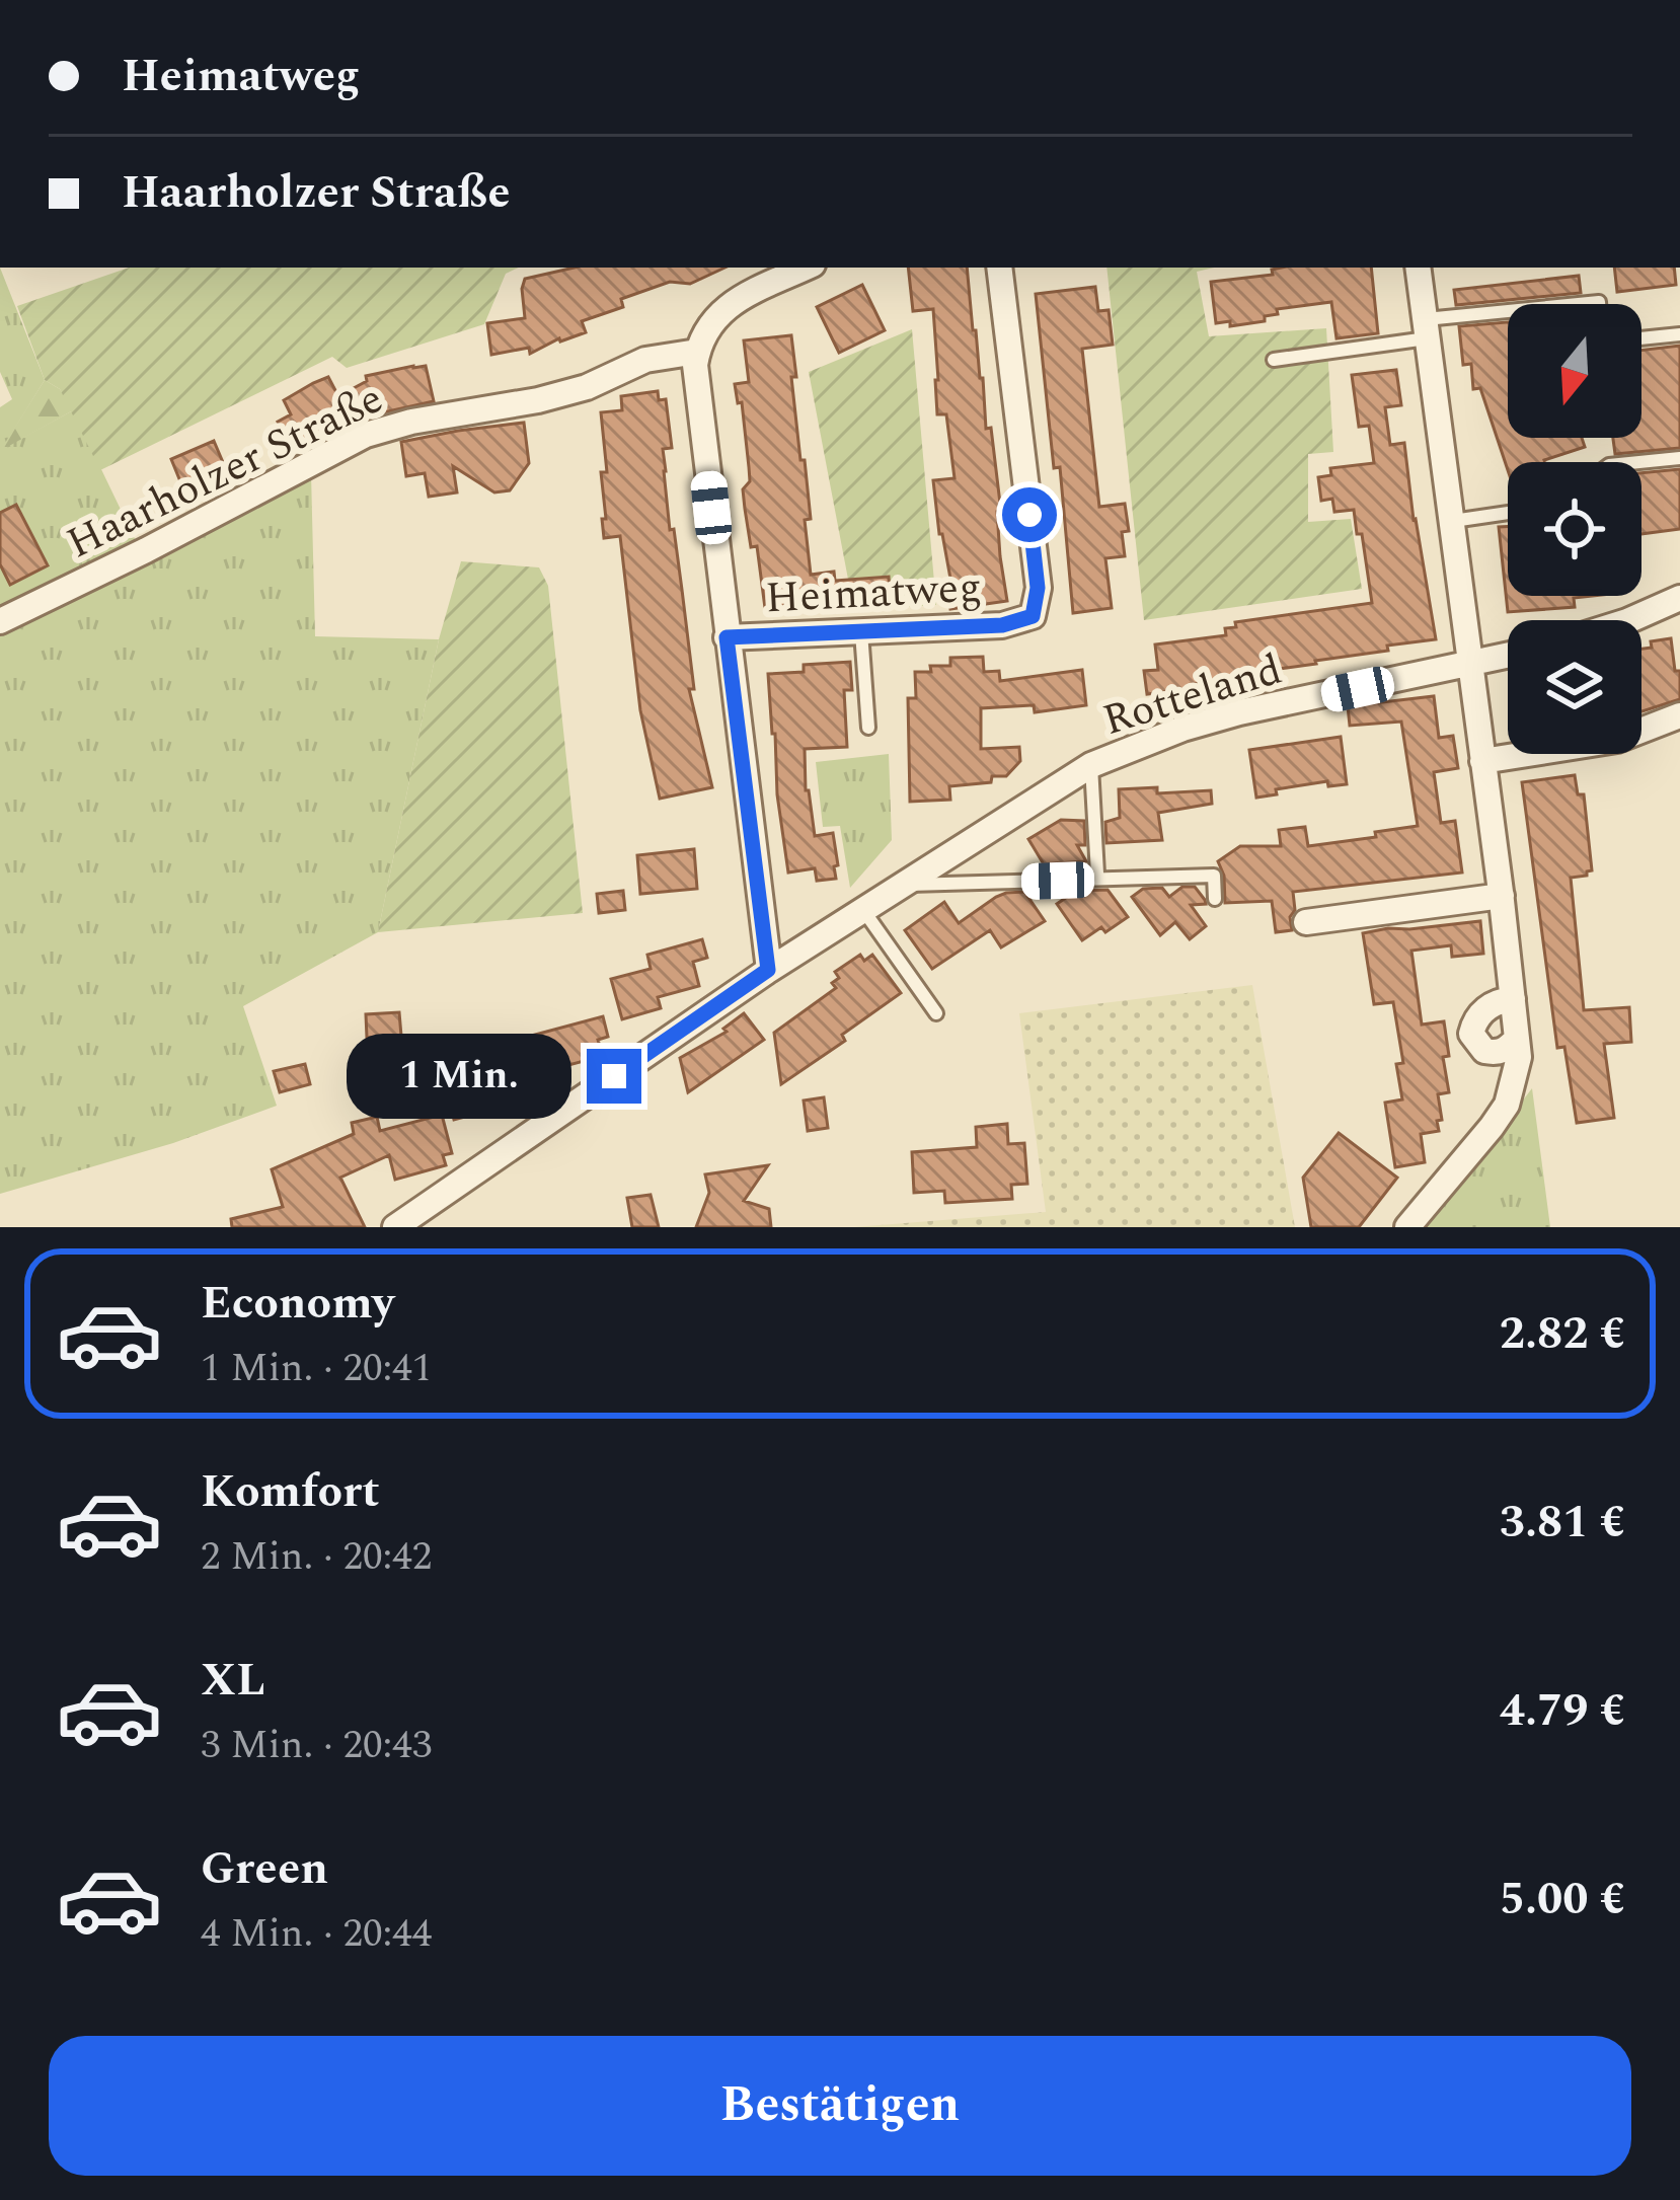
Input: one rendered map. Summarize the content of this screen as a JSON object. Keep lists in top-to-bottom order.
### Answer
{
  "streets": {
    "street": ["Haarholzer Straße", "Heimatweg", "Rotteland"]
  },
  "north": "bottom",
  "page": {
    "banner": ["Heimatweg", "Haarholzer Straße"],
    "bubble": "1 Min.",
    "list": [
      {
        "name": "Economy",
        "note": "1 Min. · 20:41",
        "value": "2.82 €"
      },
      {
        "name": "Komfort",
        "note": "2 Min. · 20:42",
        "value": "3.81 €"
      },
      {
        "name": "XL",
        "note": "3 Min. · 20:43",
        "value": "4.79 €"
      },
      {
        "name": "Green",
        "note": "4 Min. · 20:44",
        "value": "5.00 €"
      }
    ],
    "buttons": "Bestätigen"
  }
}
